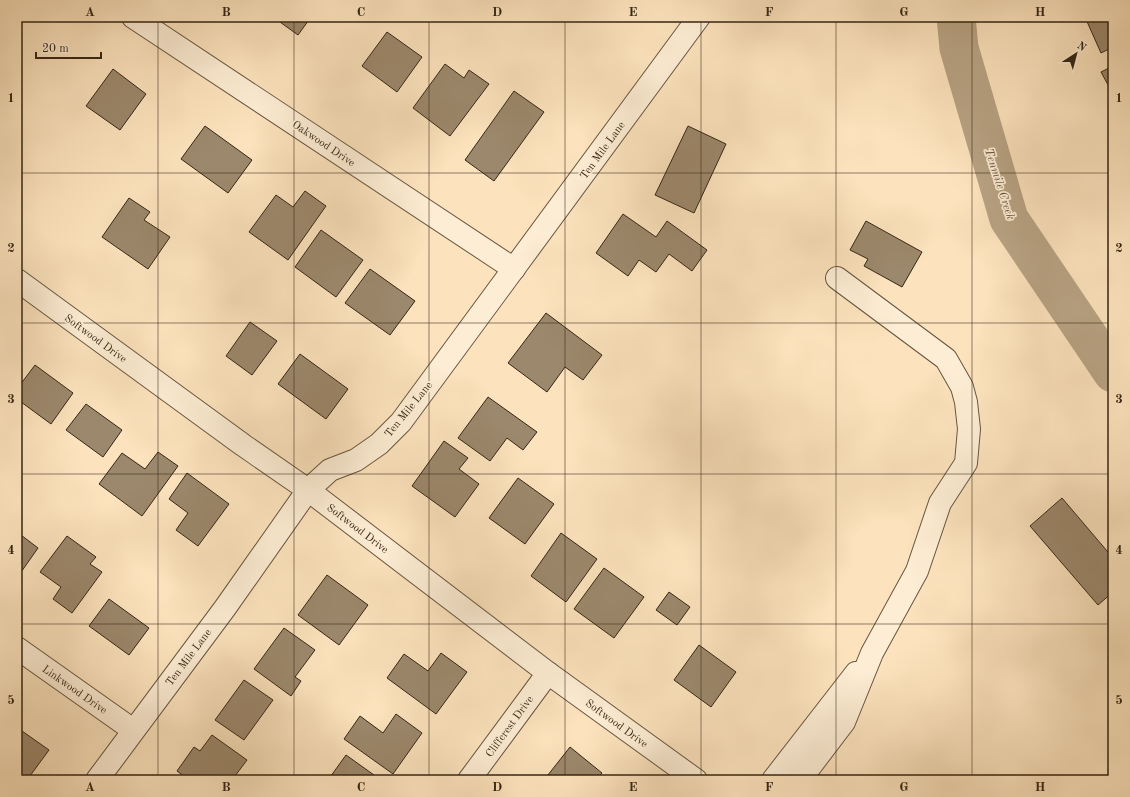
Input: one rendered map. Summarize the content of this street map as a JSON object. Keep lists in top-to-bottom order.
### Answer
{
  "streets": {
    "street": [
      "Oakwood Drive",
      "Ten Mile Lane",
      "Softwood Drive",
      "Linkwood Drive",
      "Cliffcrest Drive"
    ]
  },
  "crossings": [
    ["Oakwood Drive", "Ten Mile Lane"],
    ["Ten Mile Lane", "Softwood Drive"],
    ["Ten Mile Lane", "Linkwood Drive"],
    ["Softwood Drive", "Cliffcrest Drive"]
  ],
  "water": ["Tenmile Creek"],
  "scale_bar": "20 m",
  "north": "top right",
  "grid": {
    "columns": [
      "A",
      "B",
      "C",
      "D",
      "E",
      "F",
      "G",
      "H"
    ],
    "rows": [
      "1",
      "2",
      "3",
      "4",
      "5"
    ]
  }
}
